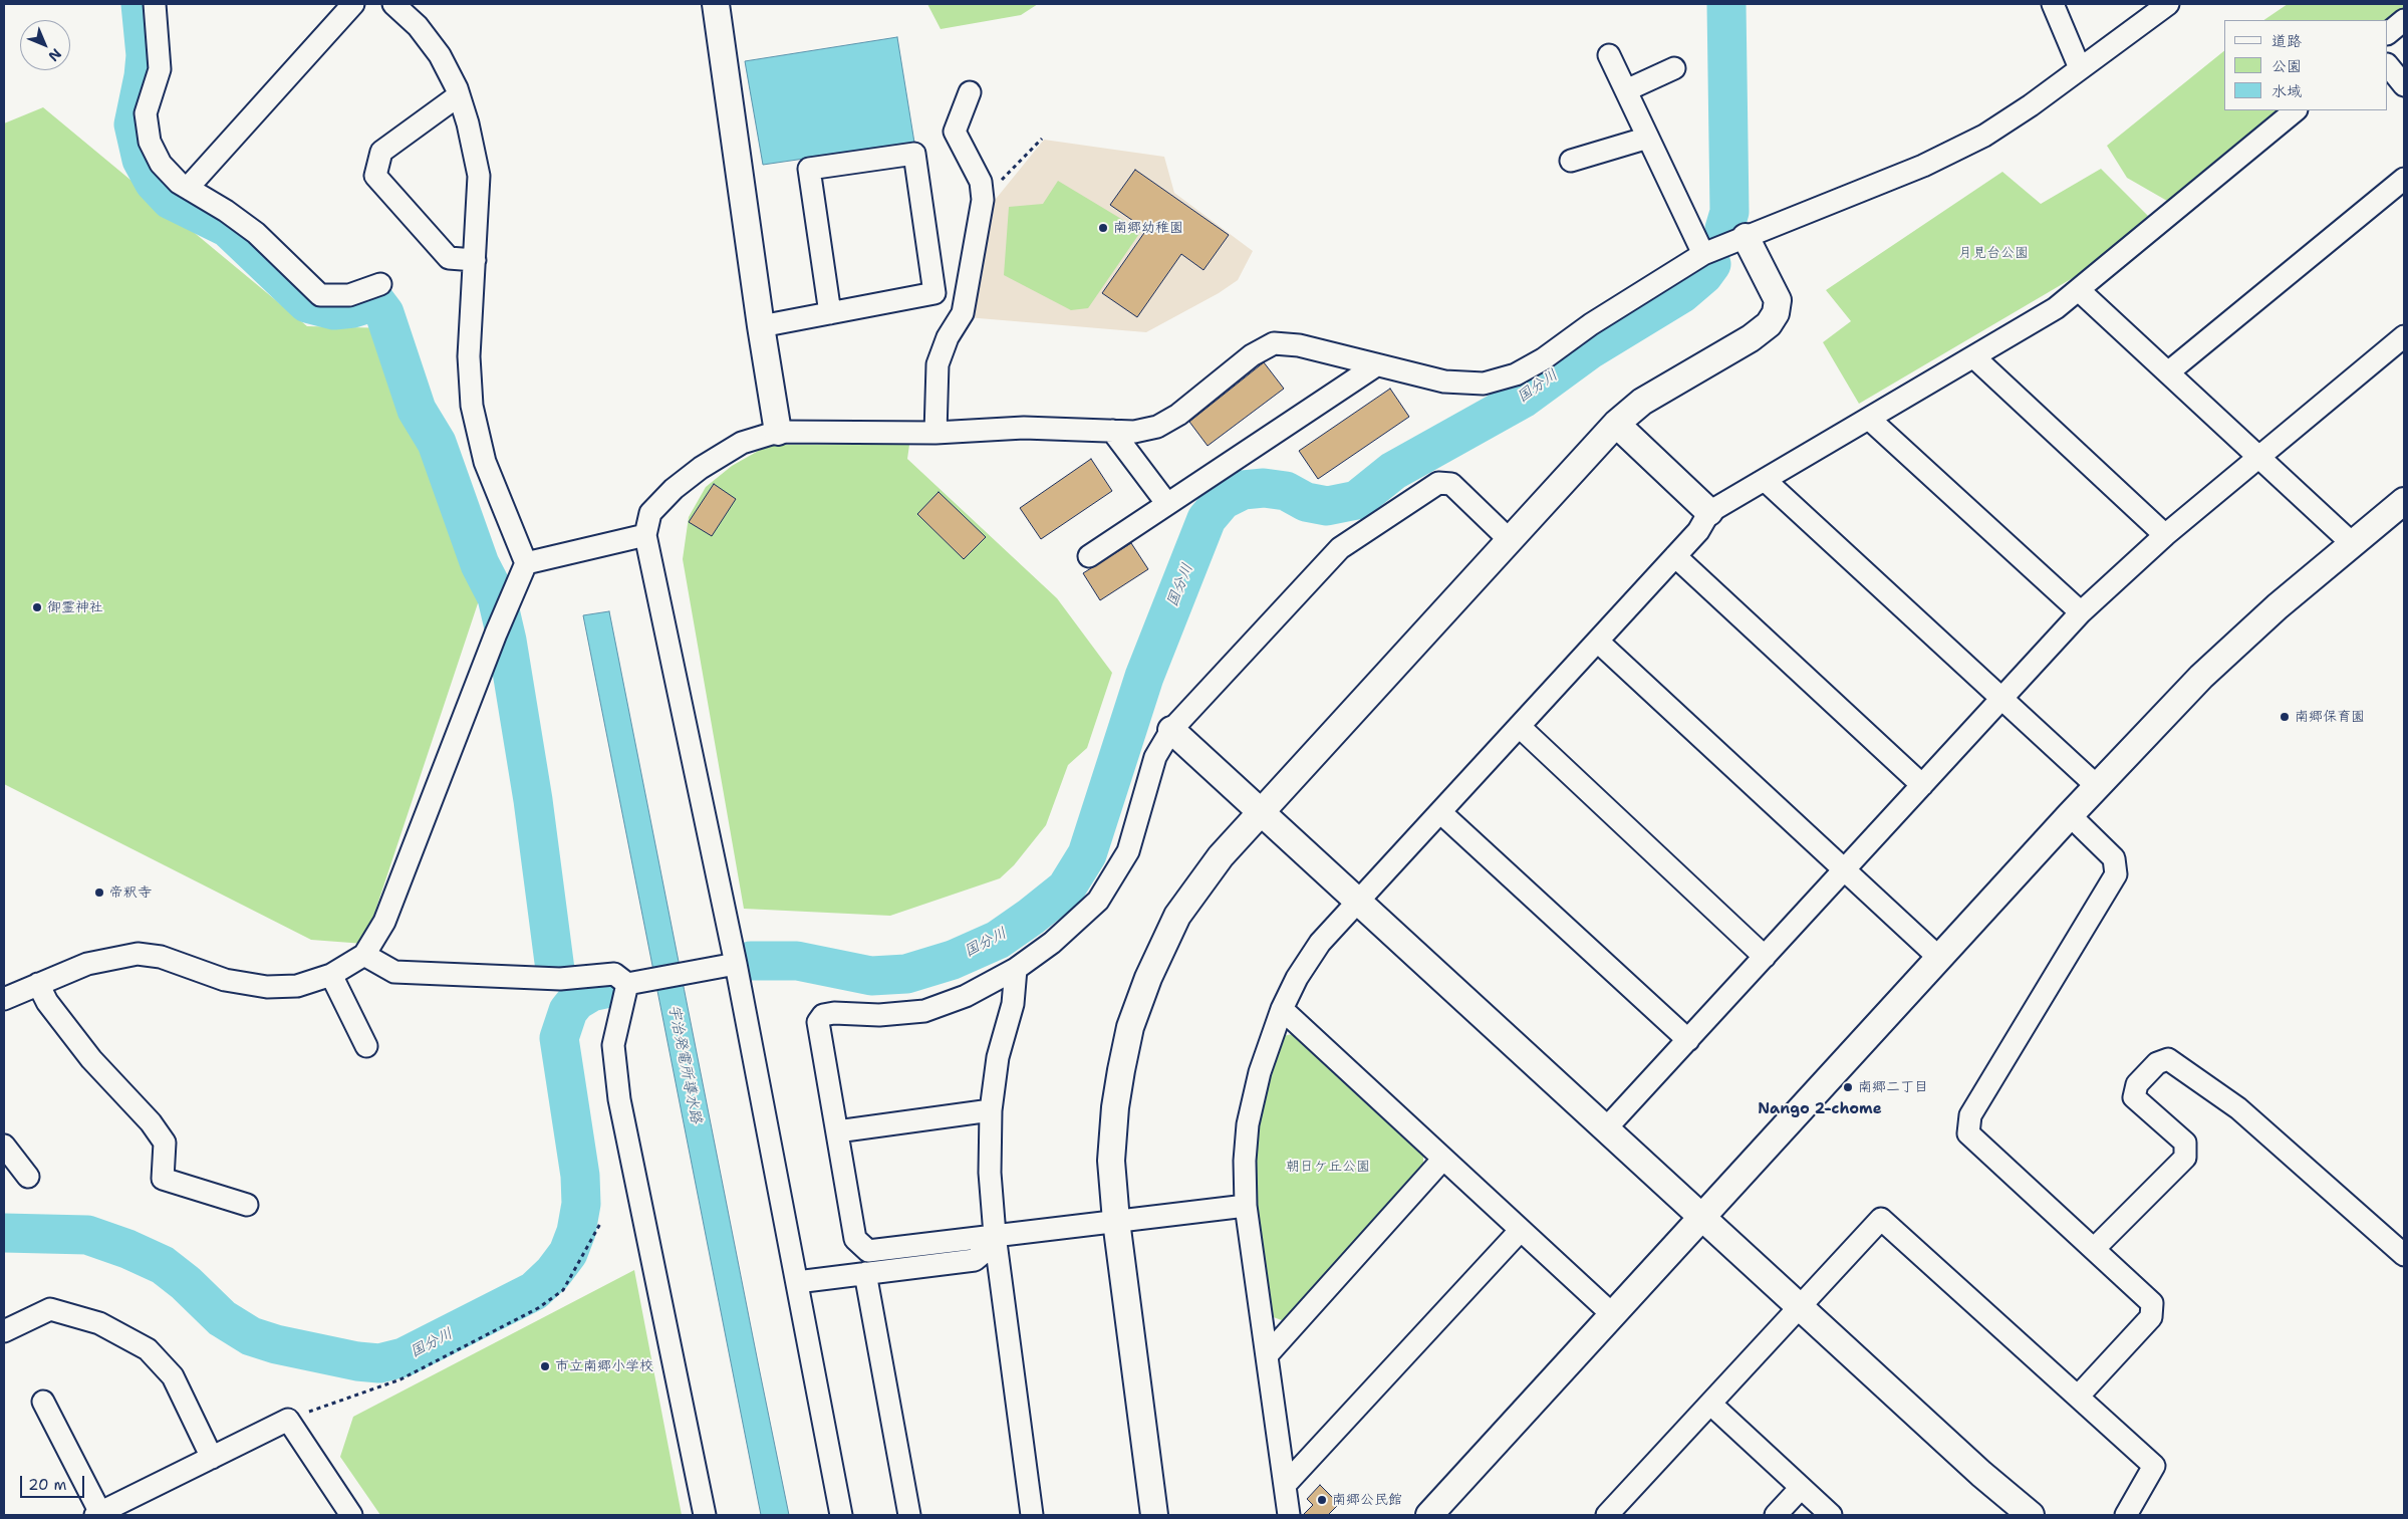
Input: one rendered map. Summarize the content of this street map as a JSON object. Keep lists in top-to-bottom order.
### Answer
{
  "districts": ["Nango 2-chome"],
  "water": ["国分川", "宇治発電所導水路"],
  "parks": ["月見台公園", "朝日ケ丘公園"],
  "places": [
    "南郷幼稚園",
    "御霊神社",
    "南郷保育園",
    "帝釈寺",
    "南郷二丁目",
    "市立南郷小学校",
    "南郷公民館"
  ],
  "legend": ["道路", "公園", "水域"],
  "scale_bar": "20 m",
  "north": "bottom right"
}
